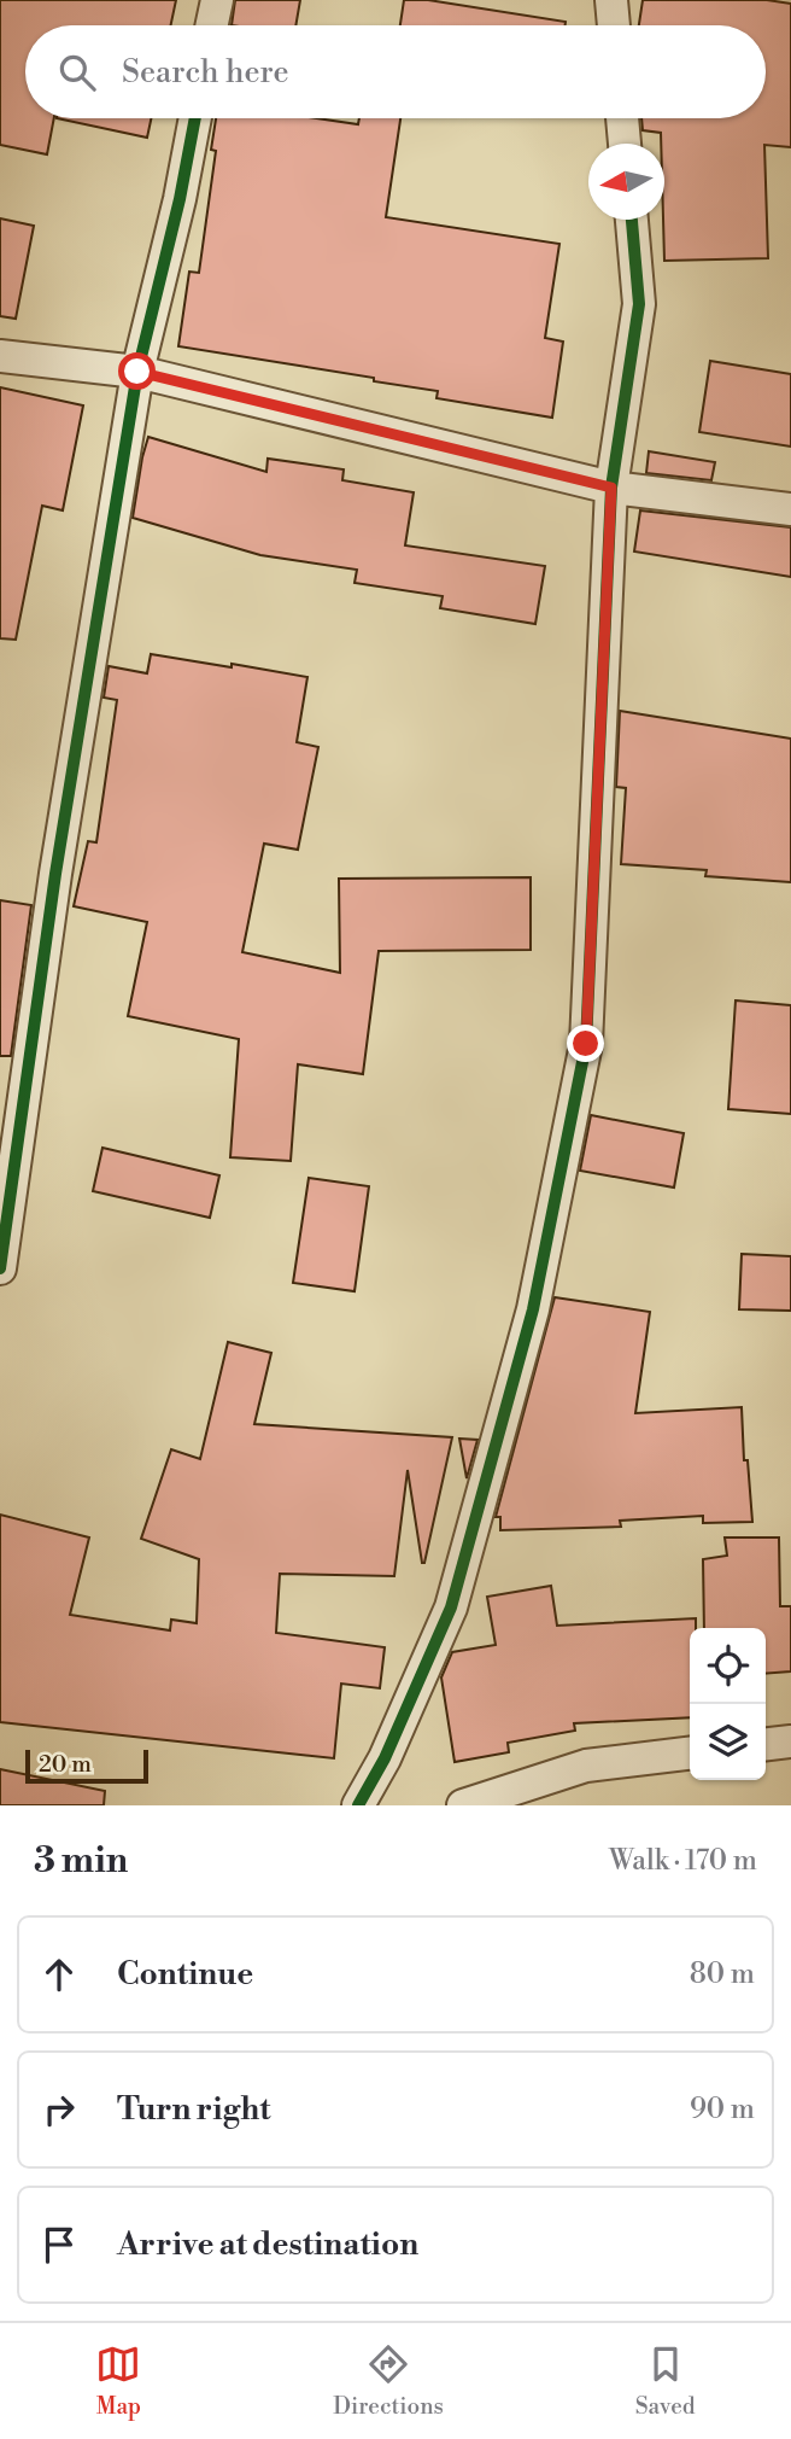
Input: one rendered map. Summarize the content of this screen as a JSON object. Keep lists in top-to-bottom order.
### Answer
{
  "scale_bar": "20 m",
  "north": "left",
  "page": {
    "search": "Search here",
    "scale": "20 m",
    "heading": ["3 min", "Walk · 170 m"],
    "list": [
      ["Continue", "80 m"],
      ["Turn right", "90 m"],
      "Arrive at destination"
    ],
    "nav": ["Map", "Directions", "Saved"]
  }
}
